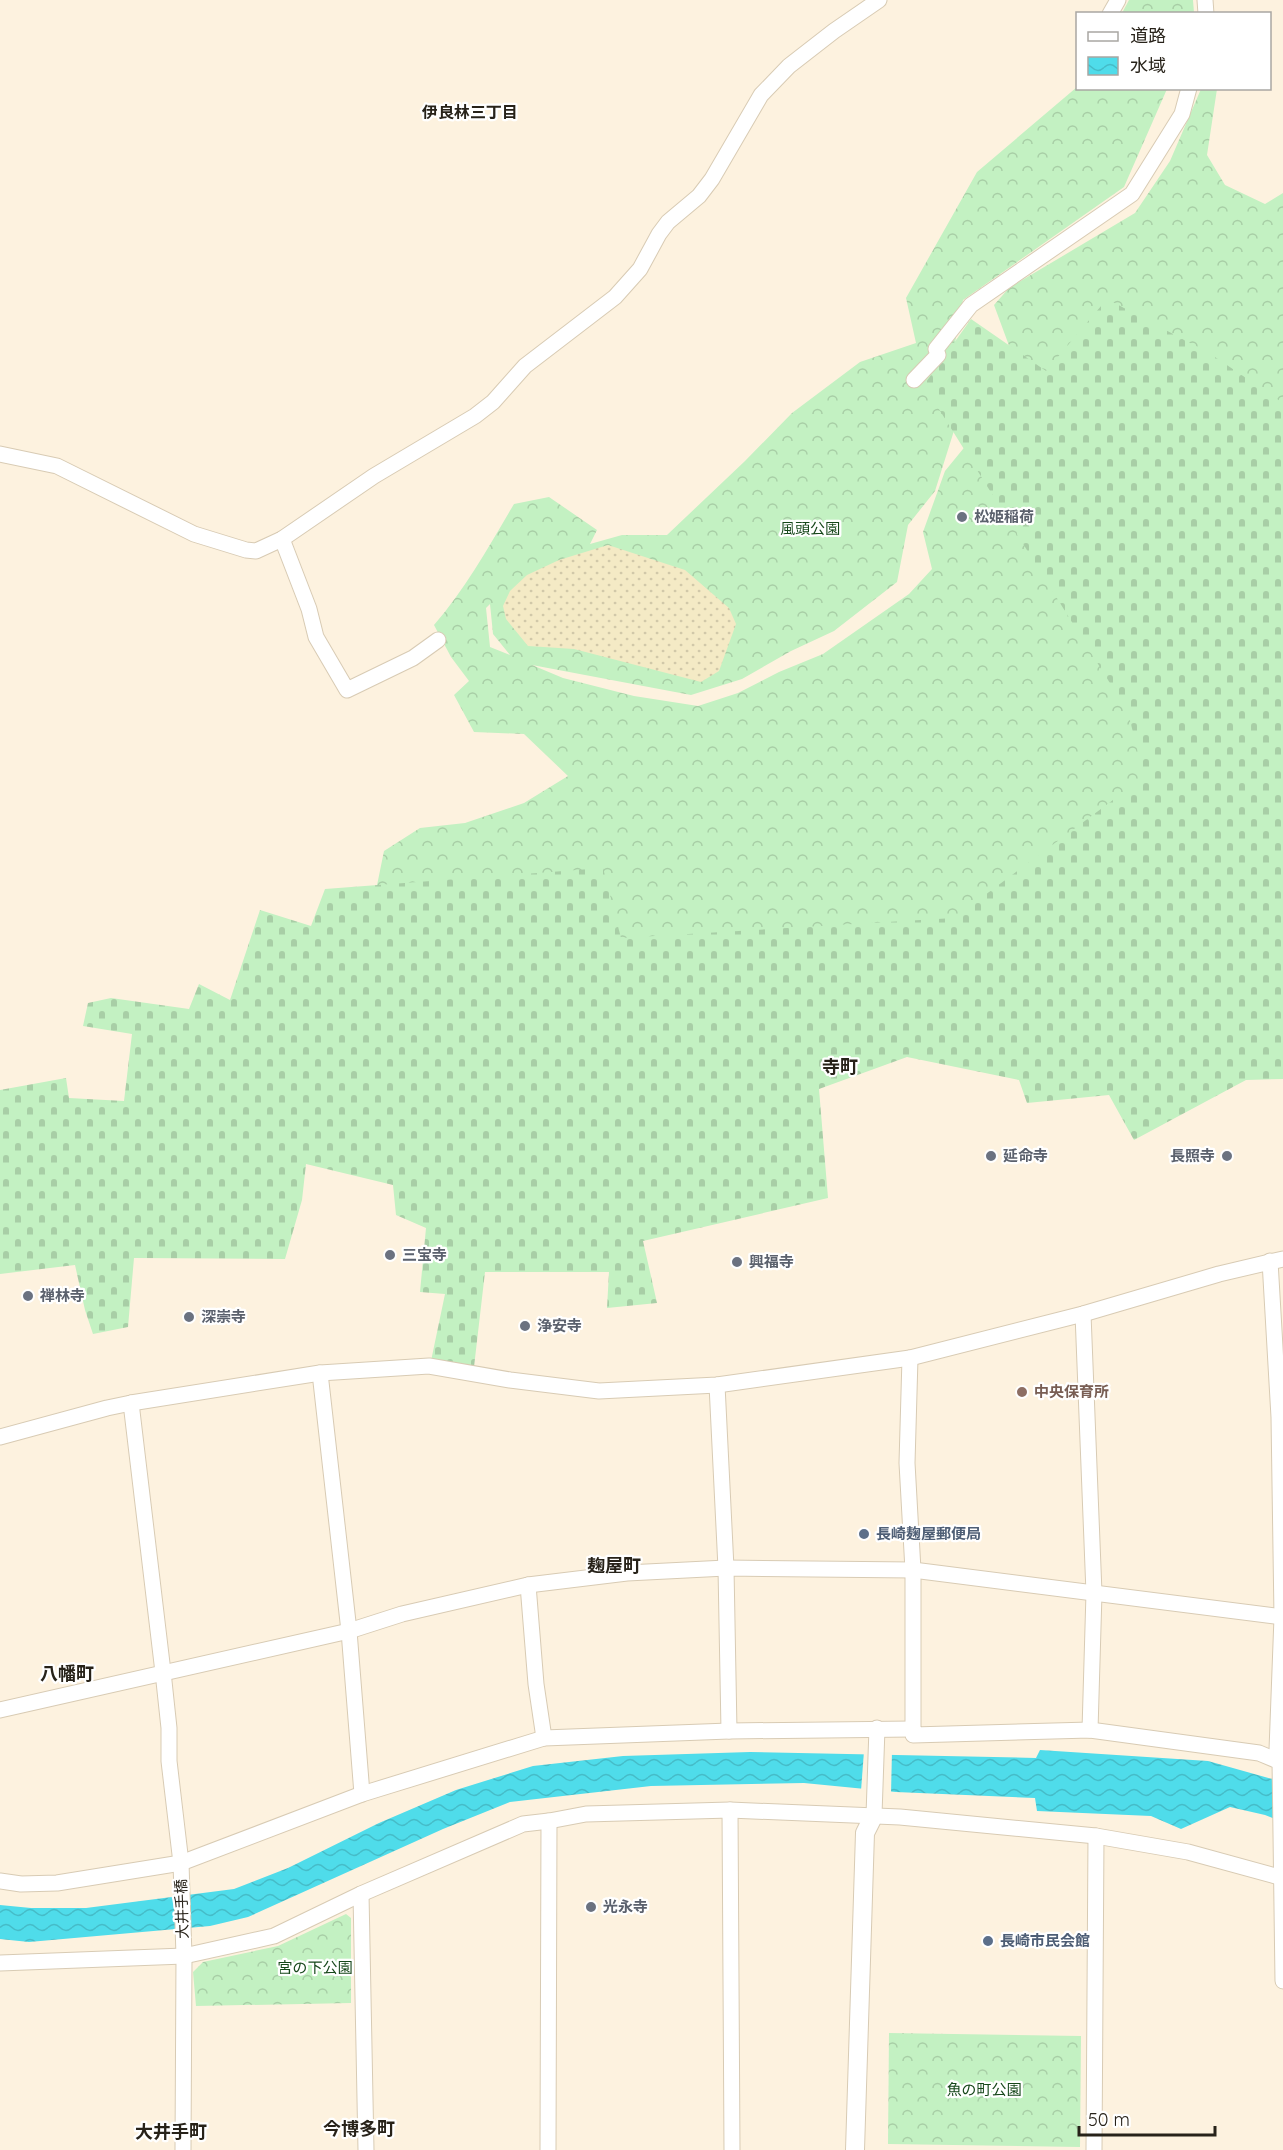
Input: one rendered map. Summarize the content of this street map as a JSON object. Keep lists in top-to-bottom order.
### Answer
{
  "streets": {
    "street": ["大井手橋"]
  },
  "districts": [
    "伊良林三丁目",
    "寺町",
    "麹屋町",
    "八幡町",
    "今博多町",
    "大井手町"
  ],
  "parks": ["風頭公園", "宮の下公園", "魚の町公園"],
  "places": [
    "松姫稲荷",
    "延命寺",
    "長照寺",
    "三宝寺",
    "興福寺",
    "禅林寺",
    "深崇寺",
    "浄安寺",
    "中央保育所",
    "長崎麹屋郵便局",
    "光永寺",
    "長崎市民会館"
  ],
  "legend": ["道路", "水域"],
  "scale_bar": "50 m"
}
